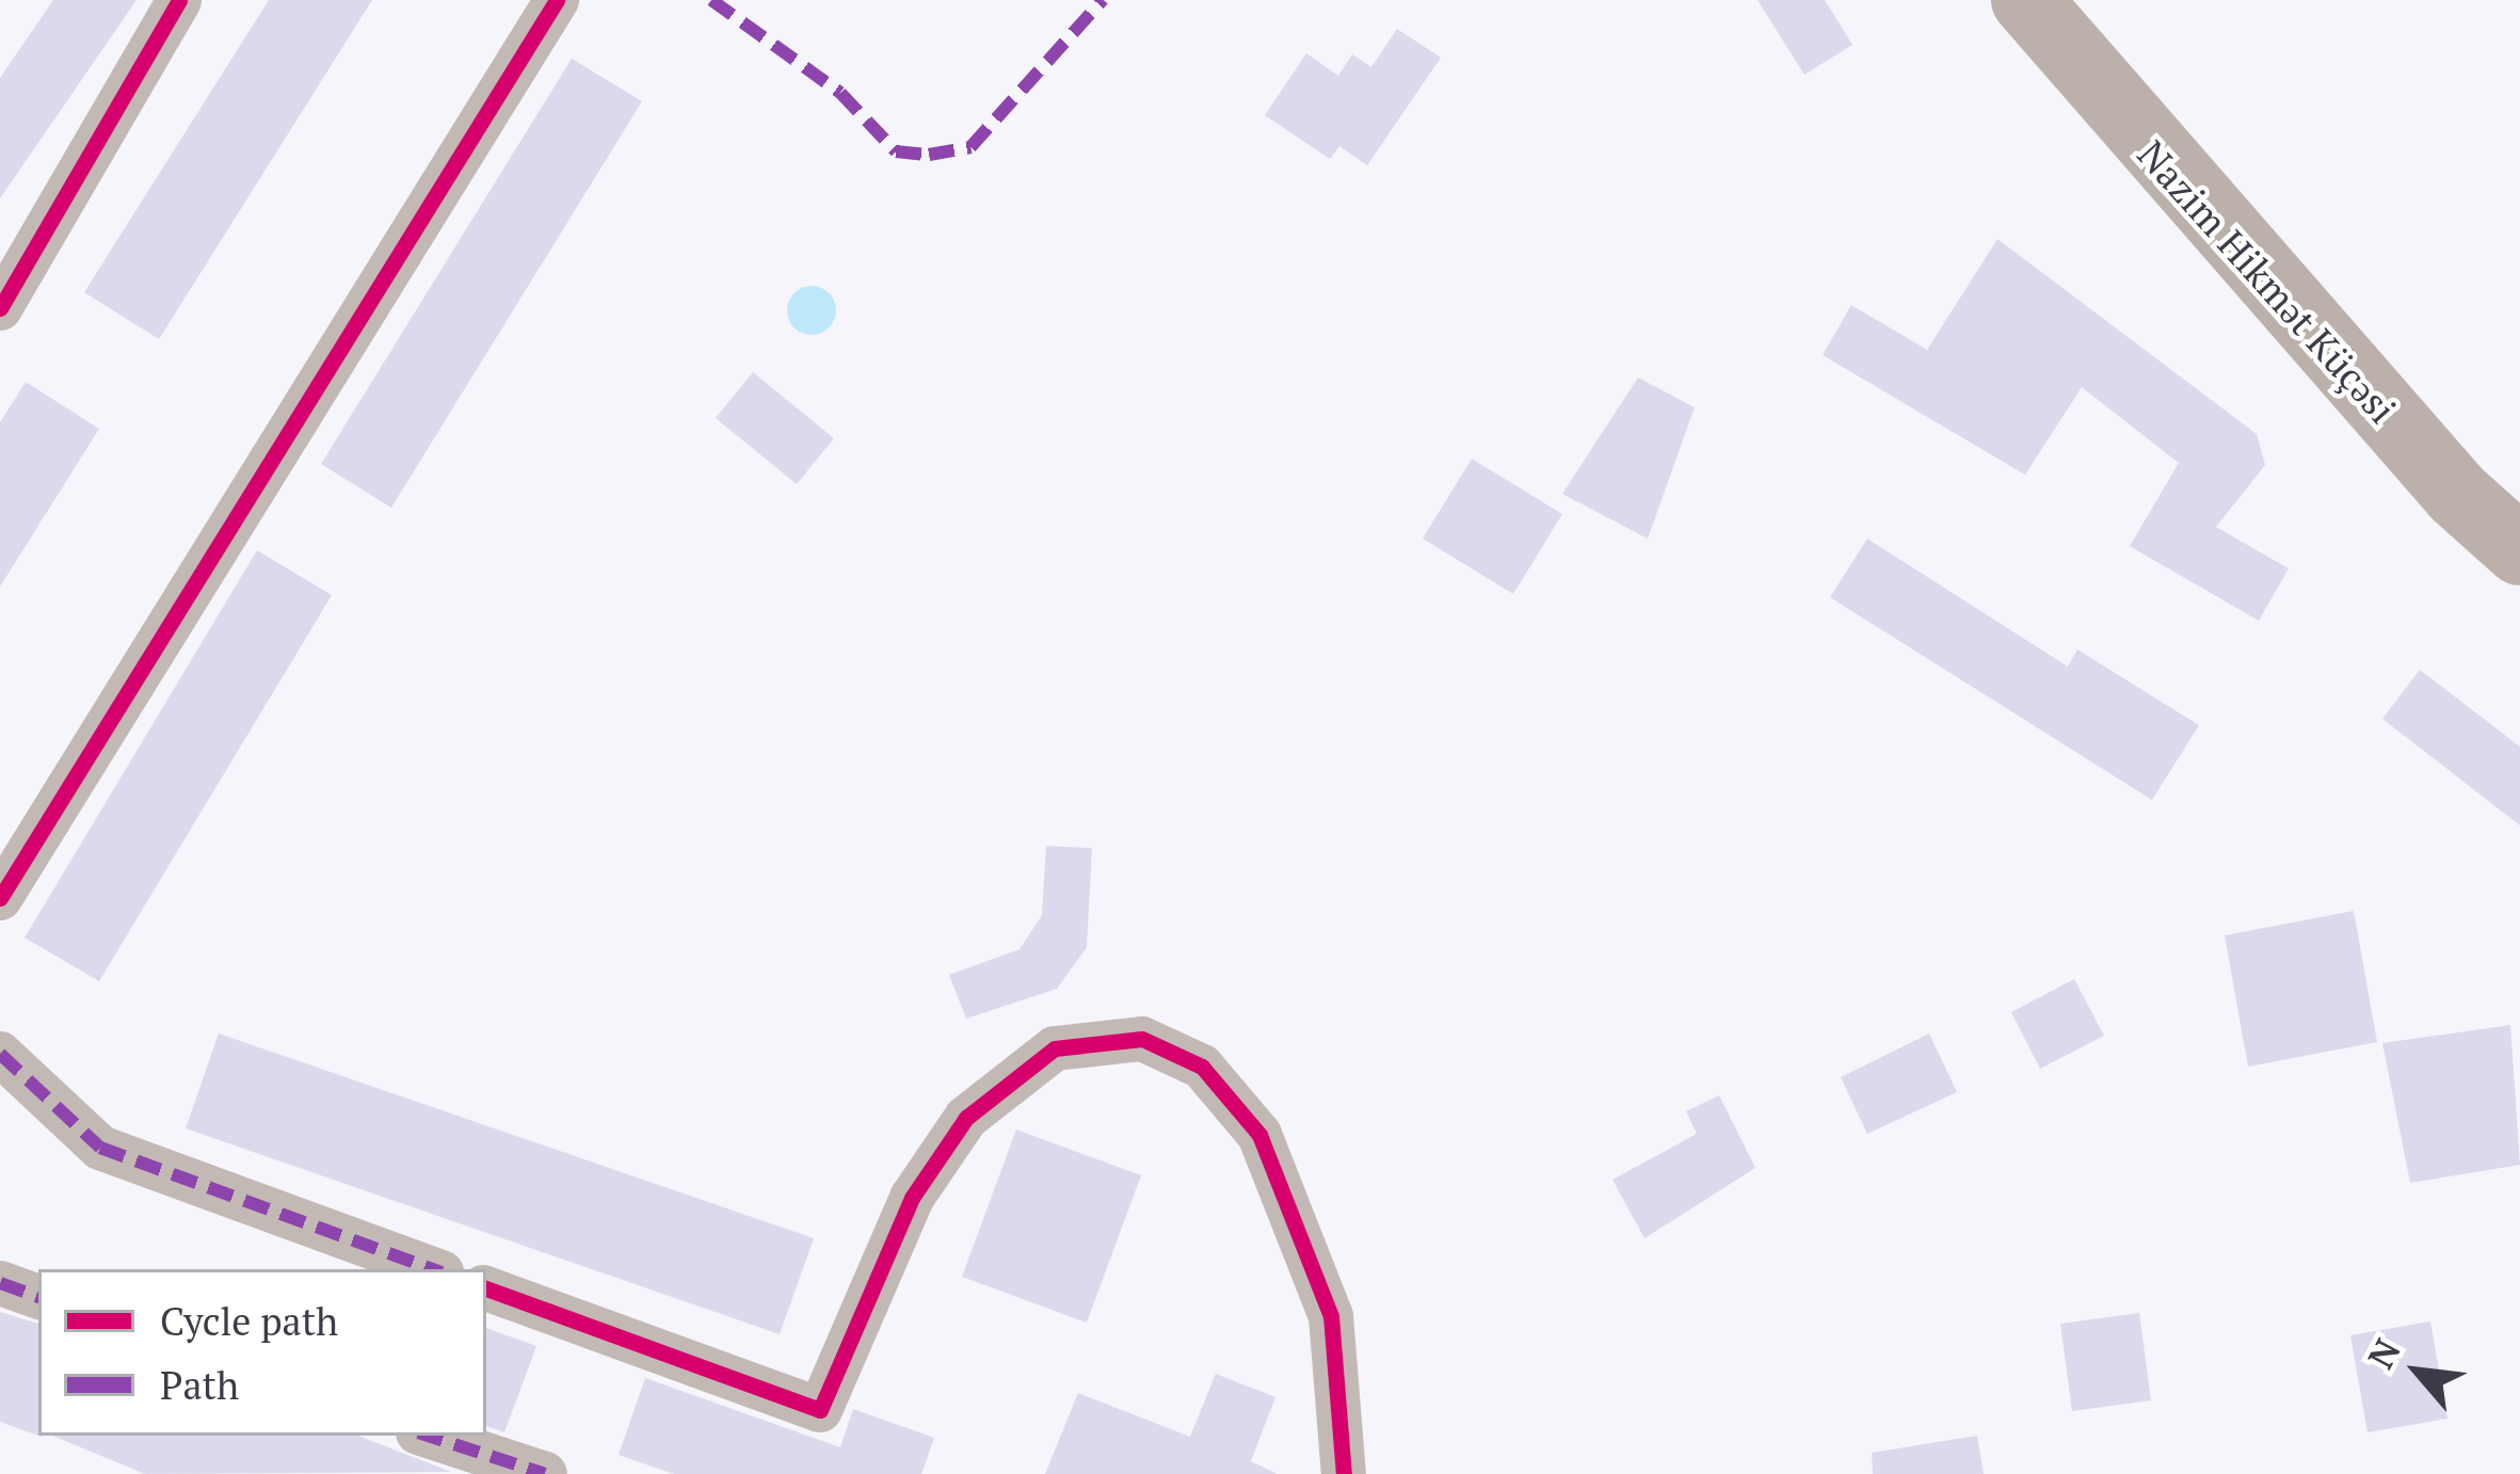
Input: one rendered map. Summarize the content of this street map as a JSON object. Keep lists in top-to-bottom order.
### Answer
{
  "streets": {
    "main road": ["Nazim Hikmət Küçəsi"]
  },
  "legend": ["Cycle path", "Path"],
  "north": "top left"
}
